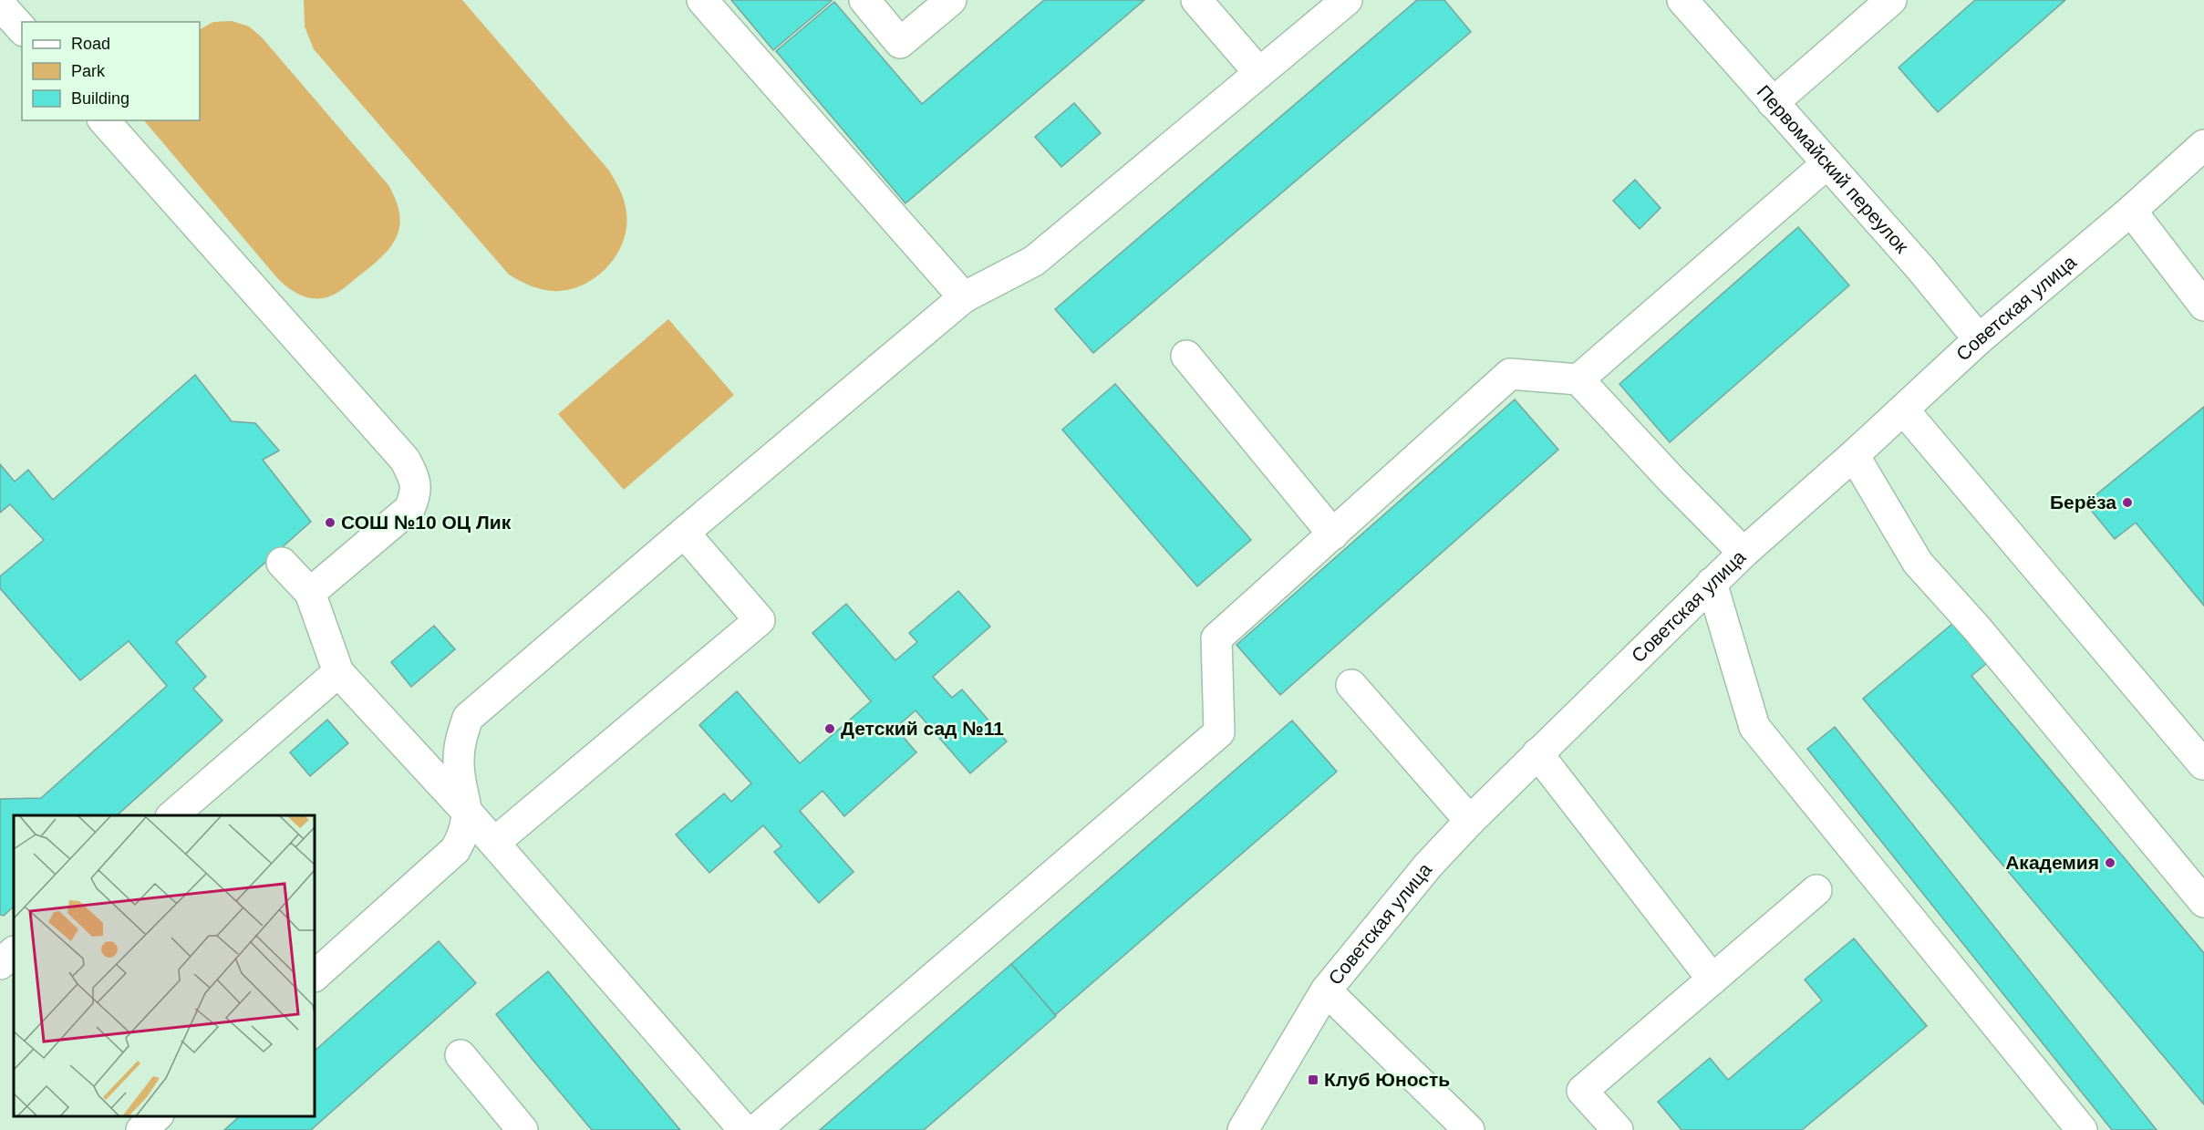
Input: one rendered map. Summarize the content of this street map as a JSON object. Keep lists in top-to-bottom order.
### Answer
{
  "streets": {
    "street": ["Первомайский переулок", "Советская улица"]
  },
  "crossings": [
    ["Первомайский переулок", "Советская улица"]
  ],
  "places": {
    "other": [
      "Берёза",
      "СОШ №10 ОЦ Лик",
      "Детский сад №11",
      "Академия"
    ],
    "transit": ["Клуб Юность"]
  },
  "legend": ["Road", "Park", "Building"]
}
